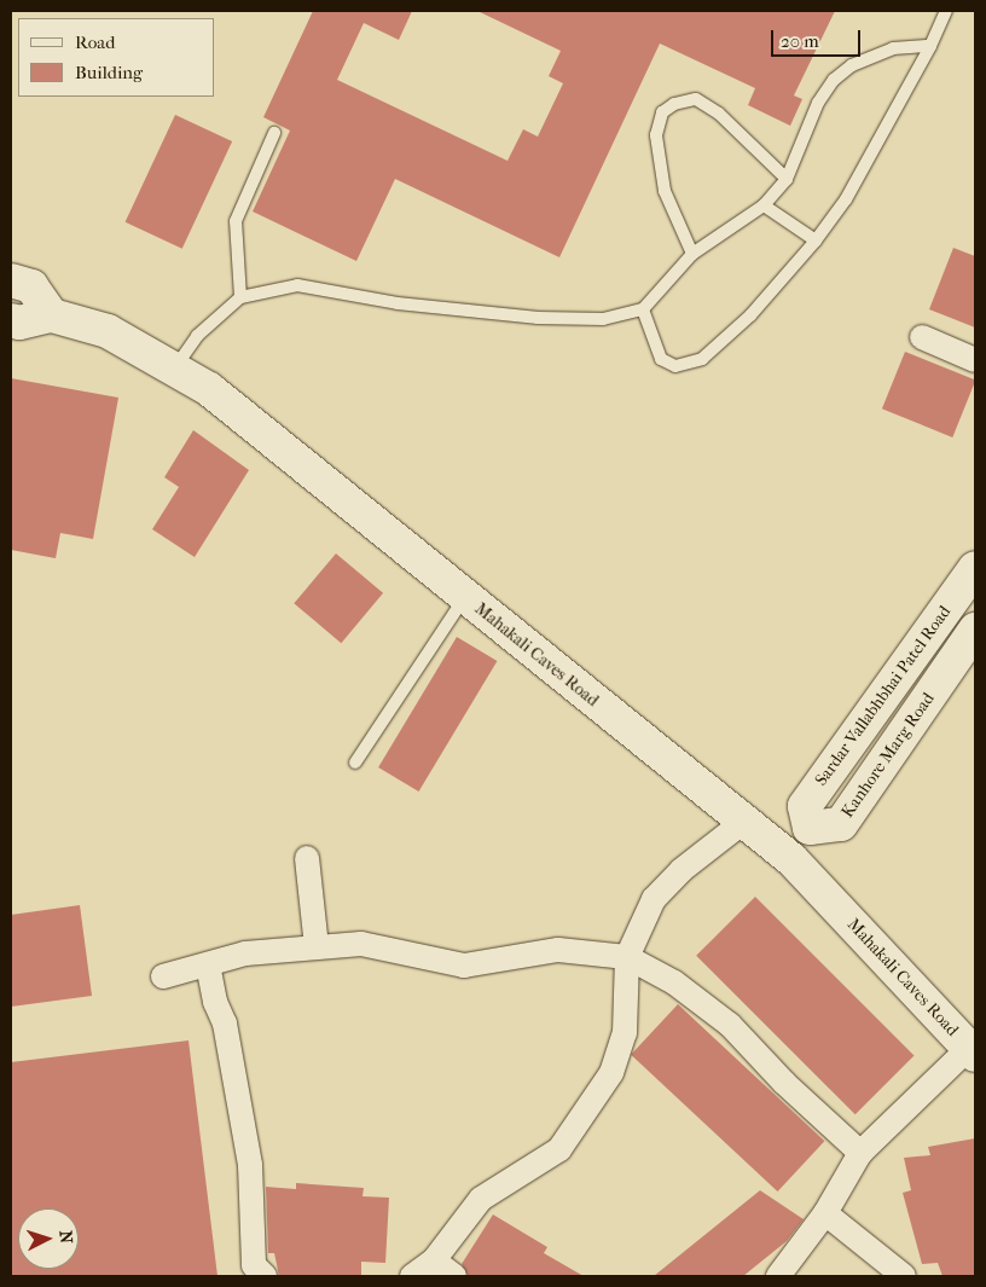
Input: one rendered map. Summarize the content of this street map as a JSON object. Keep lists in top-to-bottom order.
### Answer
{
  "streets": {
    "main road": ["Mahakali Caves Road", "Sardar Vallabhbhai Patel Road", "Kanhore Marg Road"]
  },
  "crossings": [
    ["Sardar Vallabhbhai Patel Road", "Kanhore Marg Road"]
  ],
  "legend": ["Road", "Building"],
  "scale_bar": "20 m",
  "north": "right"
}
